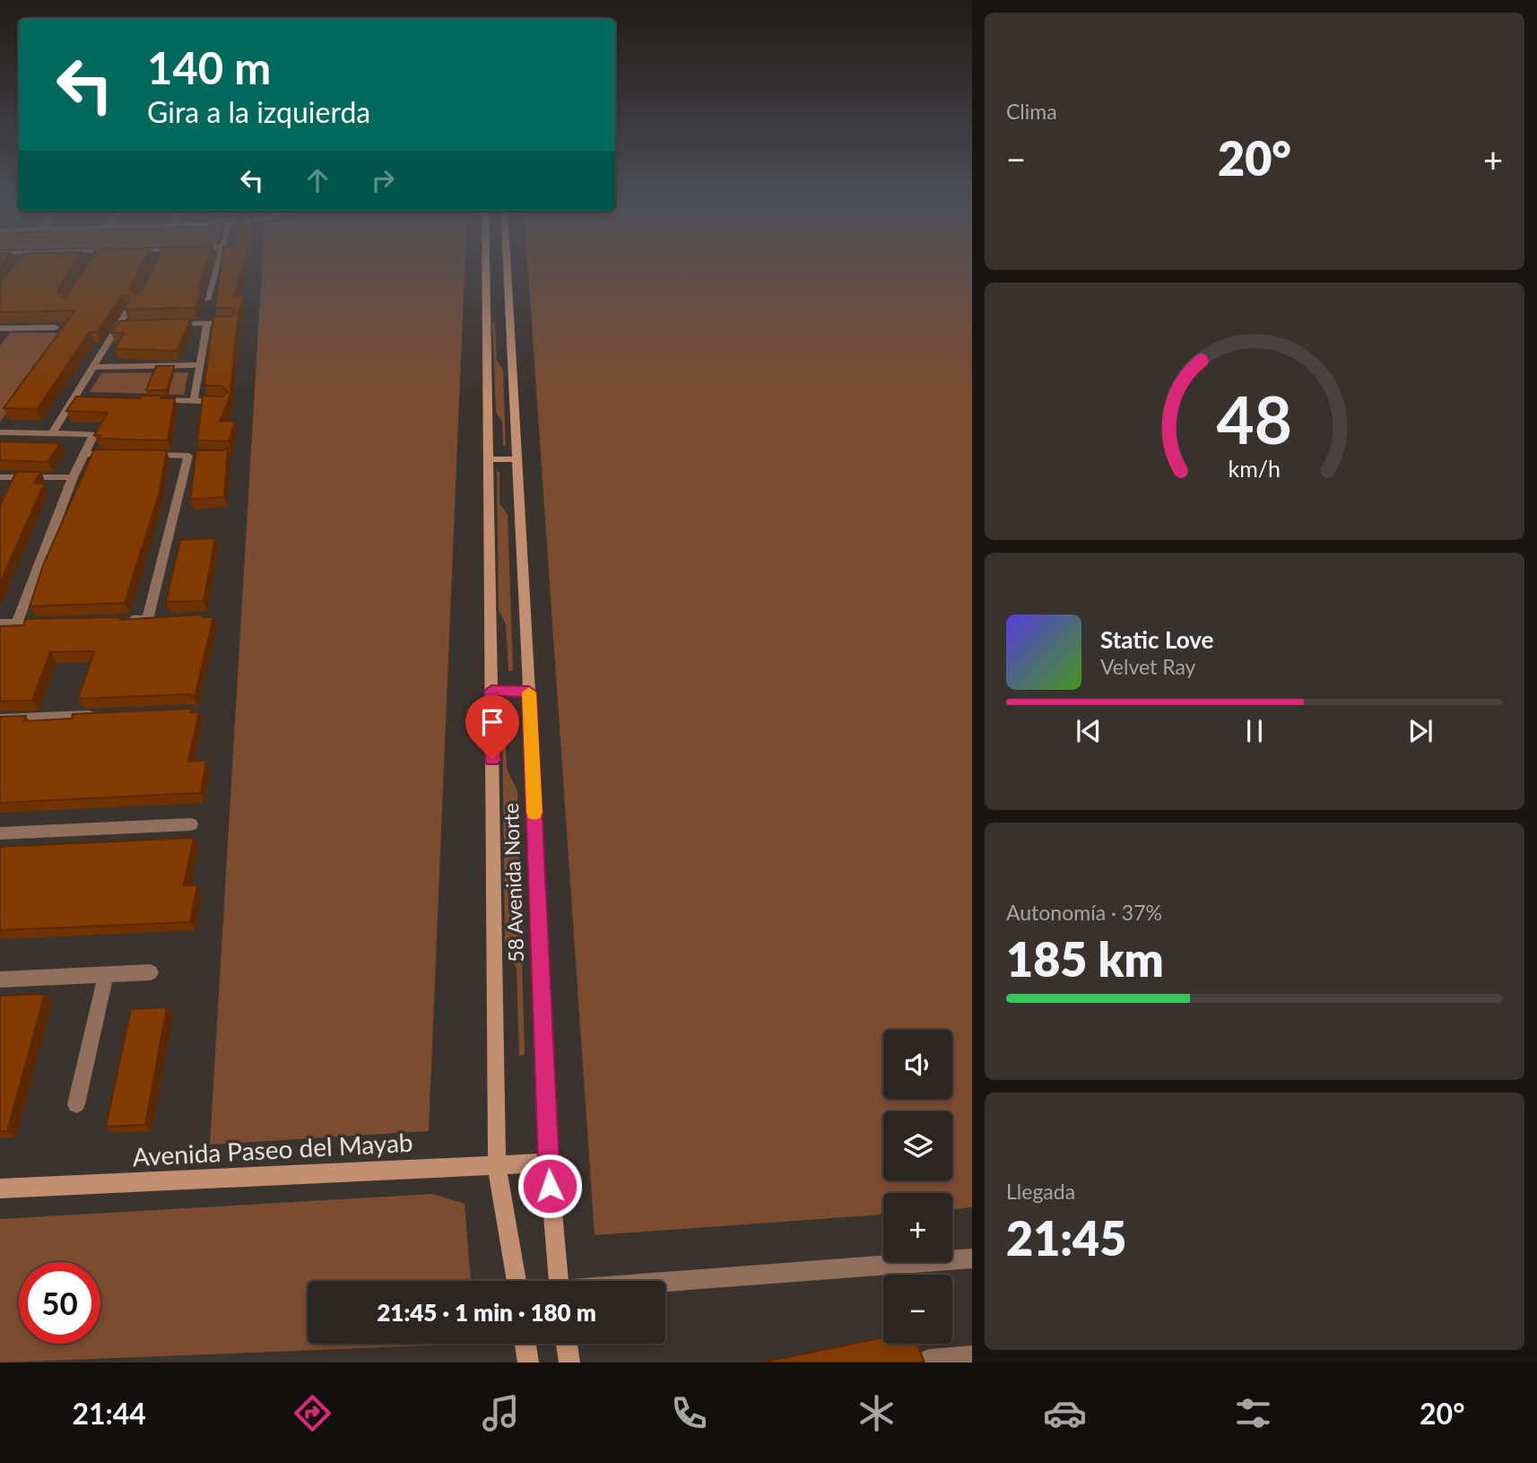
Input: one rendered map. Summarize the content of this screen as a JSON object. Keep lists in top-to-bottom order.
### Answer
{
  "streets": {
    "main road": ["58 Avenida Norte", "Avenida Paseo del Mayab"]
  },
  "crossings": [
    ["58 Avenida Norte", "Avenida Paseo del Mayab"]
  ],
  "page": {
    "tile": [
      "Clima",
      ["Autonomía · 37%", "185 km"],
      ["Llegada", "21:45"]
    ],
    "turn": ["140 m", "Gira a la izquierda"],
    "heat": ["−", "20°", "+"],
    "song": ["Static Love", "Velvet Ray"],
    "map_buttons": ["+", "−"],
    "limit": "50",
    "trip": "21:45 · 1 min · 180 m",
    "tabs": ["21:44", "20°"],
    "gauge": ["48", "km/h"]
  }
}
